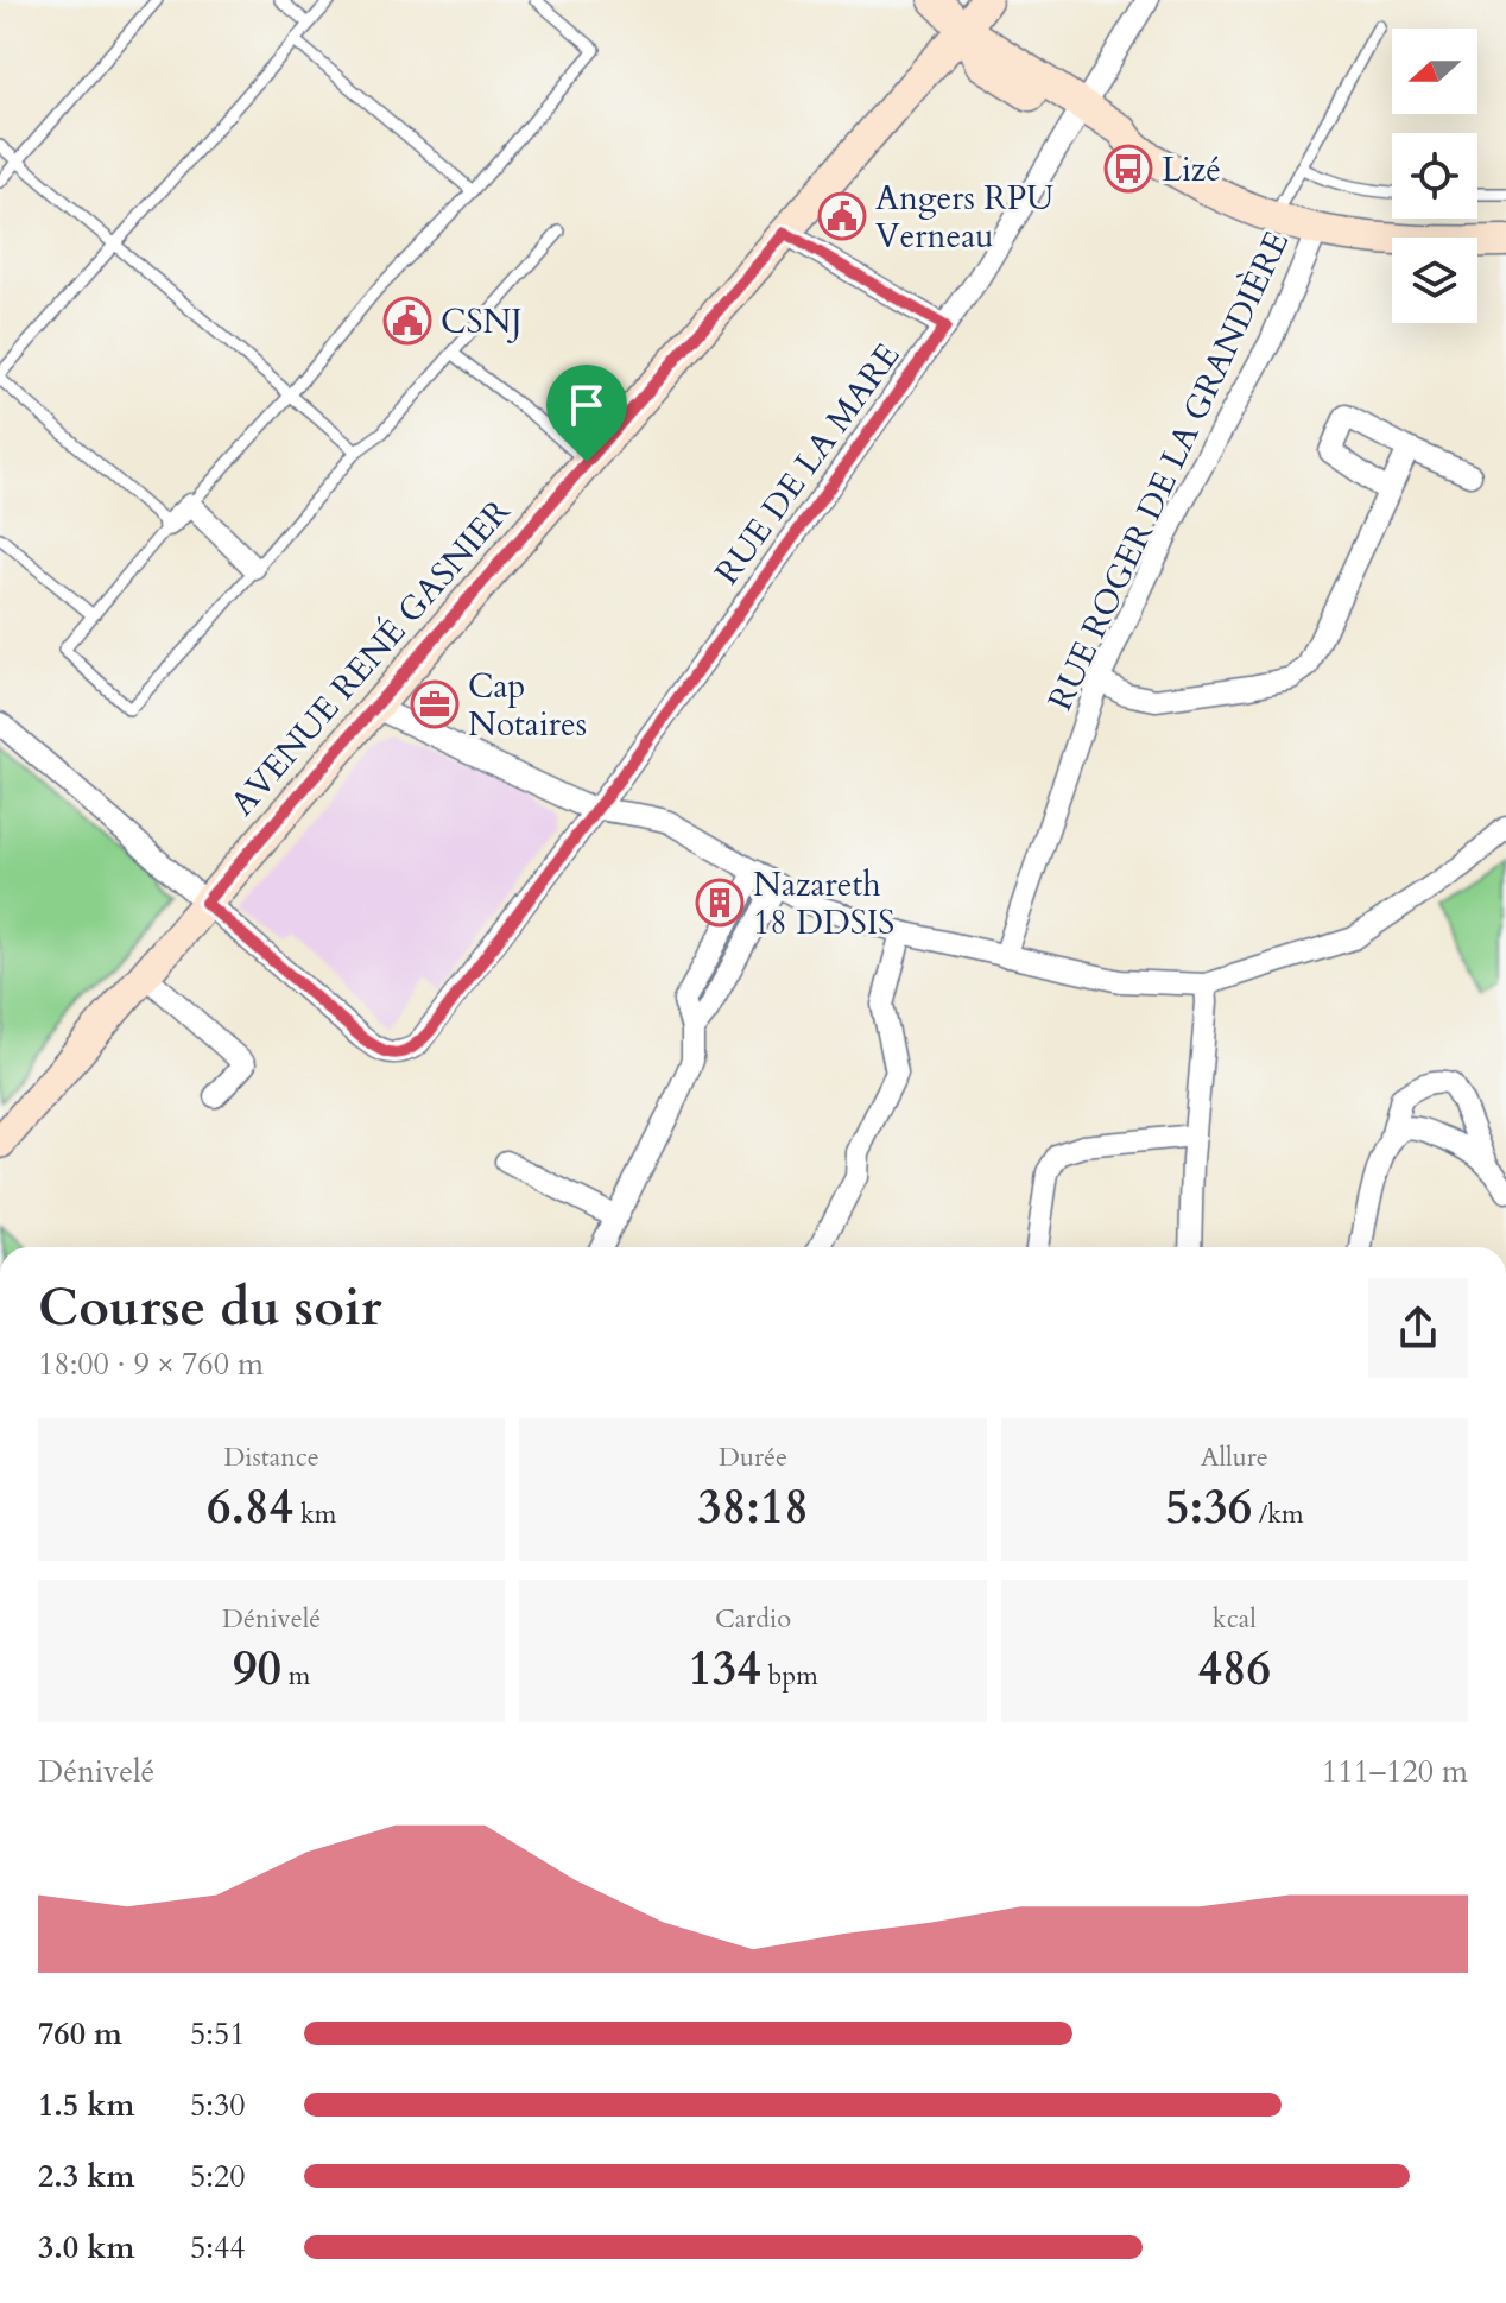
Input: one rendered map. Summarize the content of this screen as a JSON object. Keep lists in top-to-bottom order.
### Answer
{
  "streets": {
    "main road": ["AVENUE RENÉ GASNIER"],
    "street": ["RUE DE LA MARE", "RUE ROGER DE LA GRANDIÈRE"]
  },
  "crossings": [
    ["RUE DE LA MARE", "AVENUE RENÉ GASNIER"]
  ],
  "places": {
    "bus stop": ["Lizé"],
    "public building": ["Angers RPU Verneau", "CSNJ"],
    "office": ["Cap Notaires"],
    "building": ["Nazareth 18 DDSIS"]
  },
  "north": "left",
  "page": {
    "heading": ["Course du soir", "18:00 · 9 × 760 m"],
    "stats": [
      ["Distance", "6.84 km"],
      ["Durée", "38:18"],
      ["Allure", "5:36 /km"],
      ["Dénivelé", "90 m"],
      ["Cardio", "134 bpm"],
      ["kcal", "486"]
    ],
    "chart": ["Dénivelé", "111–120 m"],
    "list": [
      {
        "name": "760 m",
        "note": "5:51"
      },
      {
        "name": "1.5 km",
        "note": "5:30"
      },
      {
        "name": "2.3 km",
        "note": "5:20"
      },
      {
        "name": "3.0 km",
        "note": "5:44"
      }
    ]
  }
}
